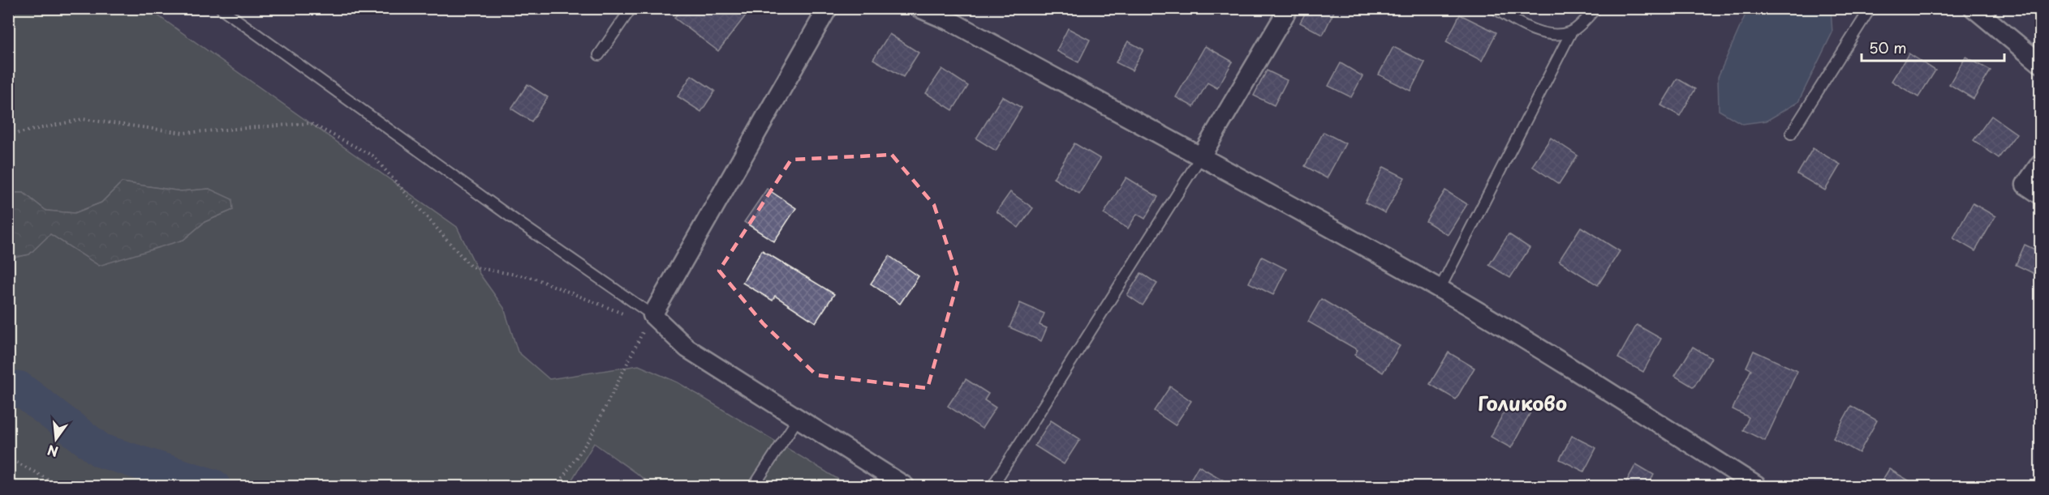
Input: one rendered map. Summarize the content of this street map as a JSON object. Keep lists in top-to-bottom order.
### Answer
{
  "districts": ["Голиково"],
  "scale_bar": "50 m",
  "north": "bottom"
}
